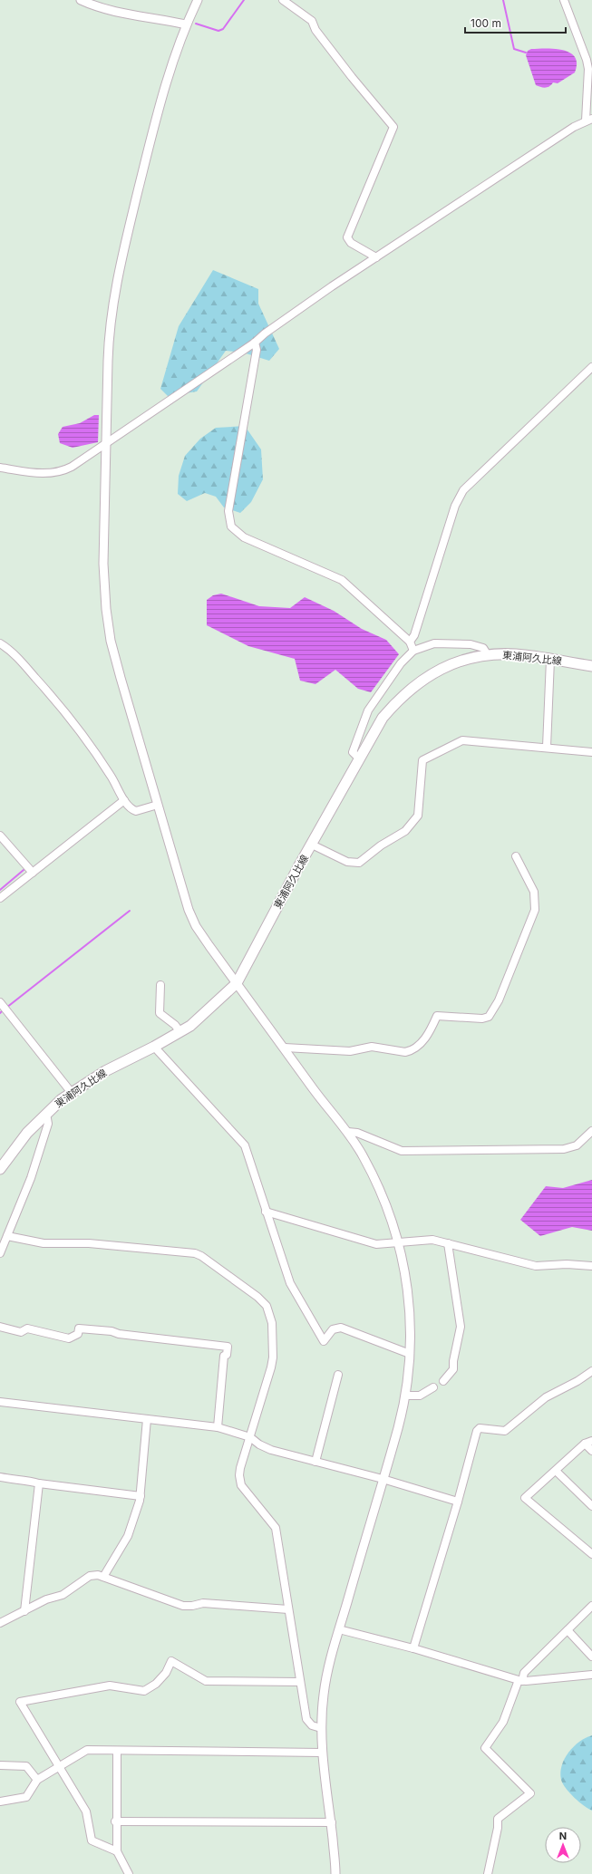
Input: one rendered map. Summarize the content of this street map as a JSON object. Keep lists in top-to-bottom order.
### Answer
{
  "streets": {
    "main road": ["東浦阿久比線"]
  },
  "scale_bar": "100 m",
  "north": "top"
}
